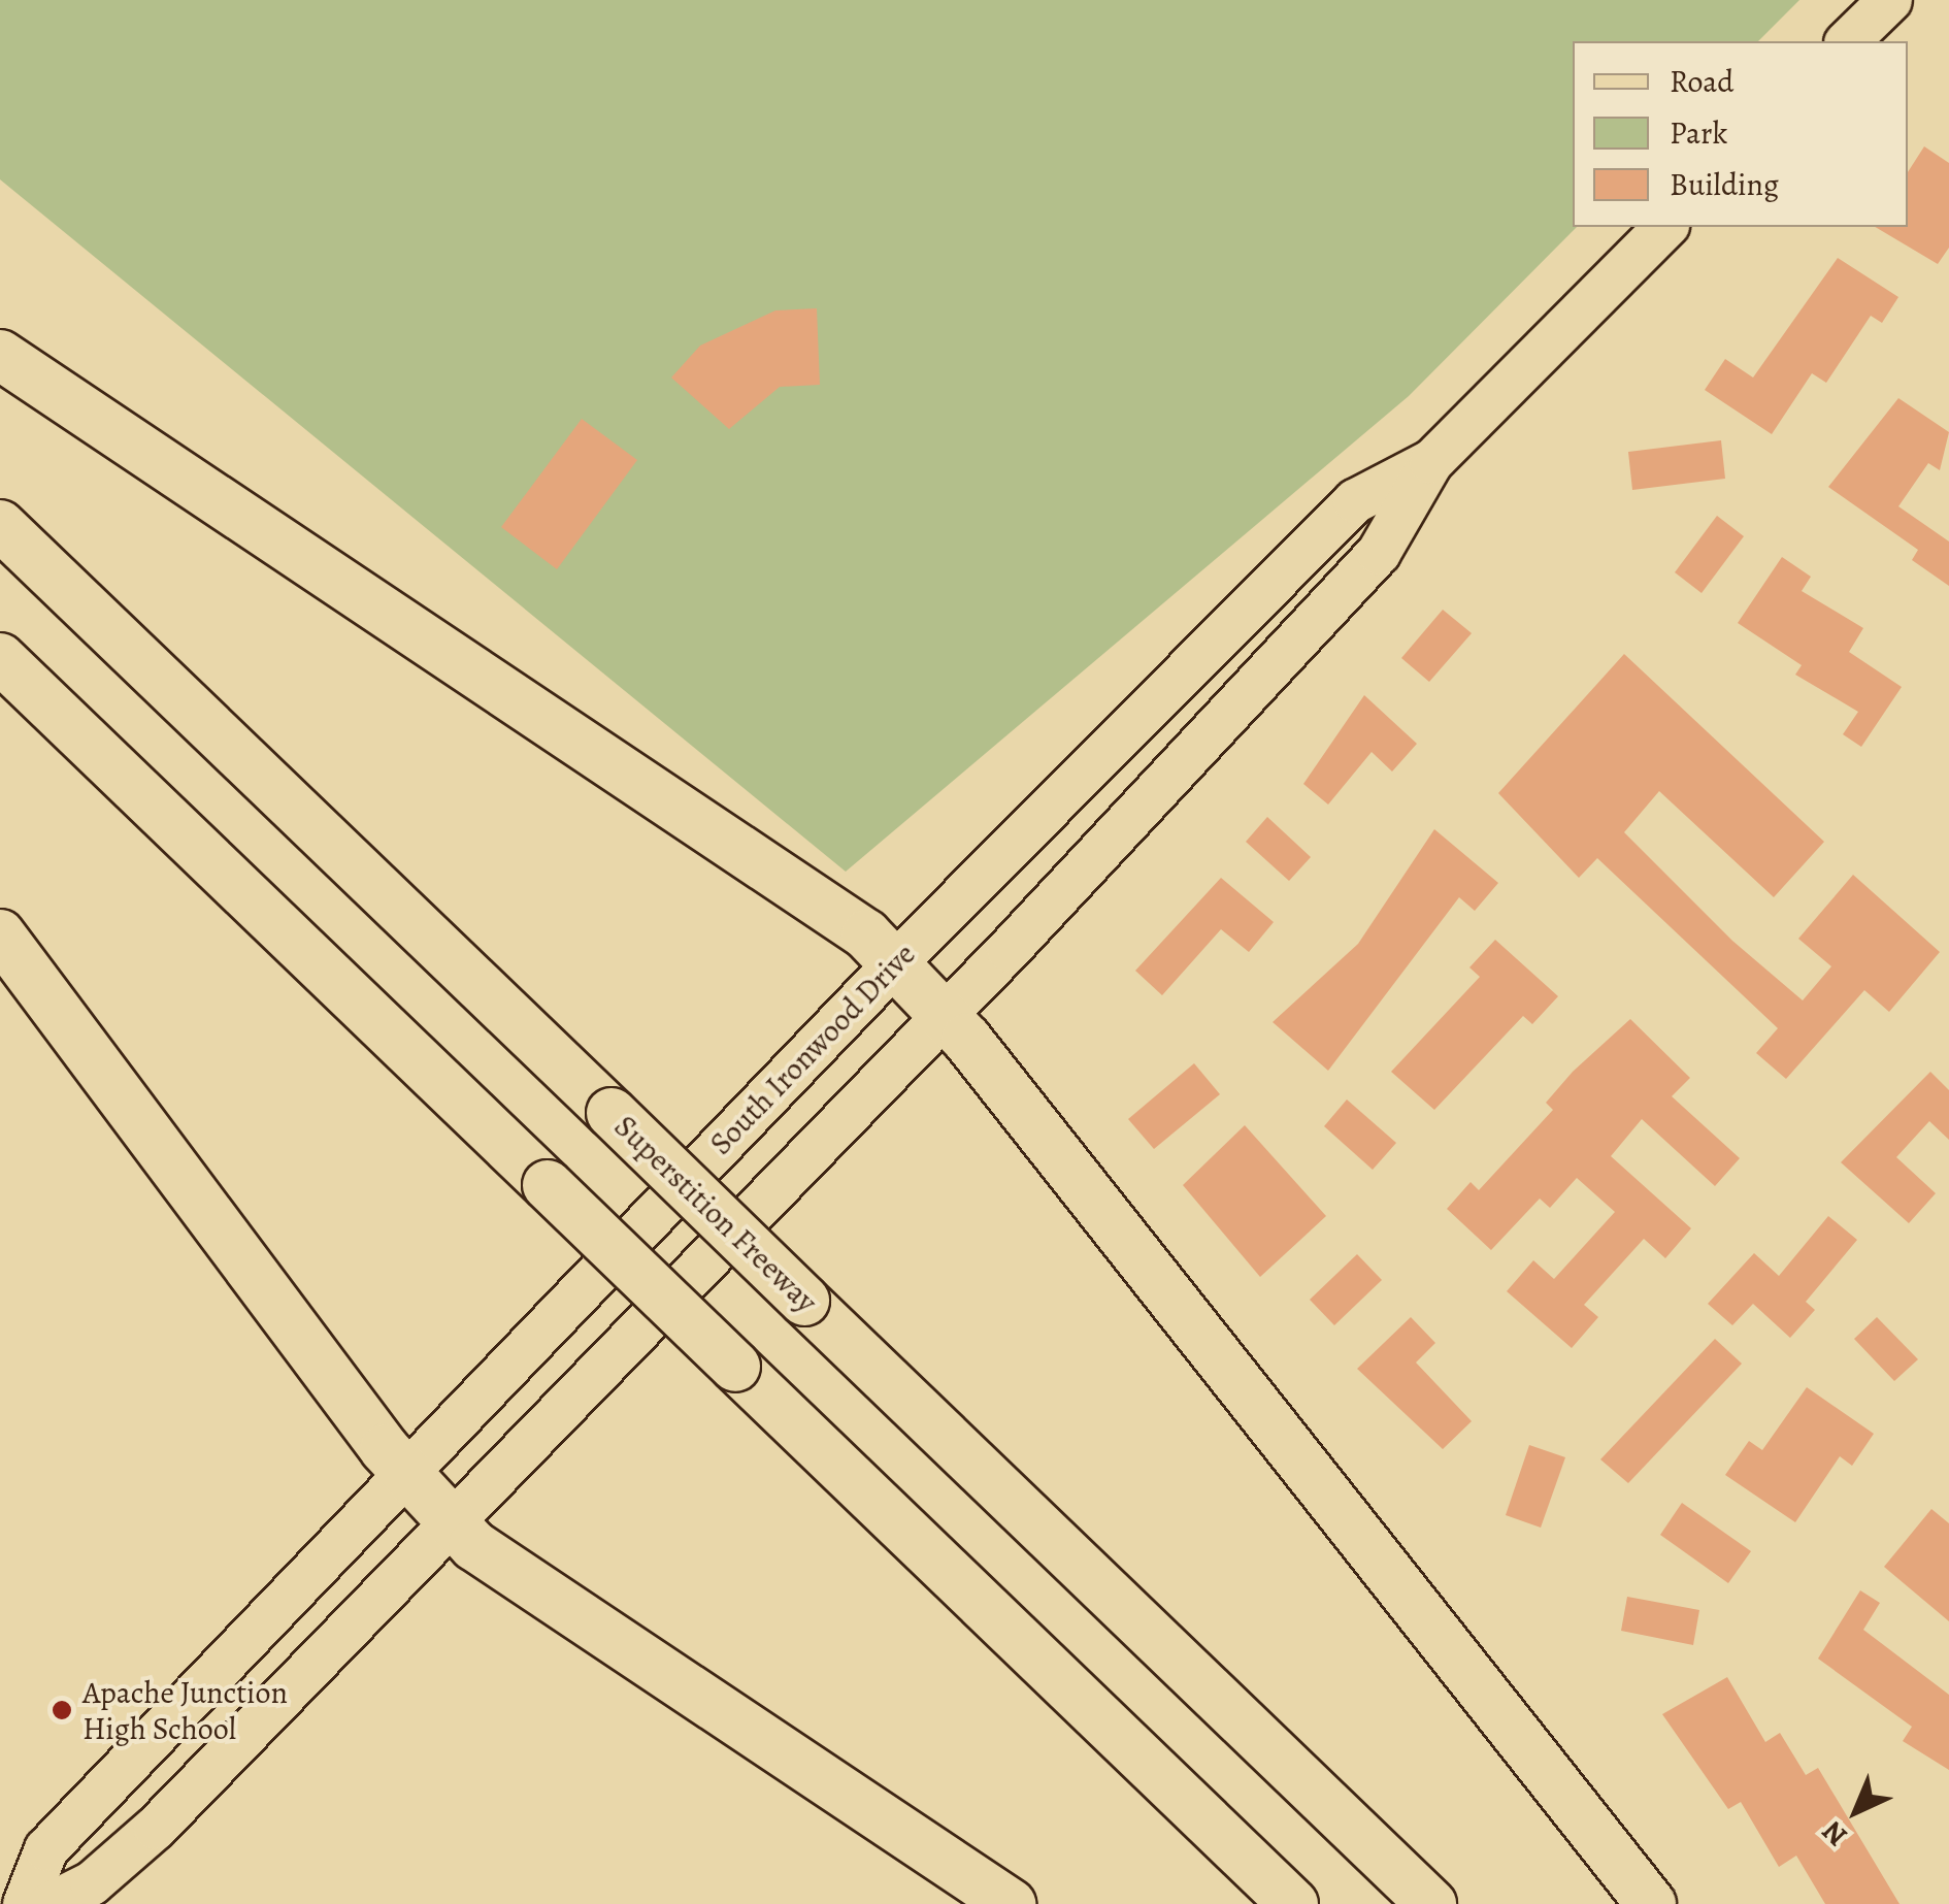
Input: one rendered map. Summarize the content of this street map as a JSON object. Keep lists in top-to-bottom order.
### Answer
{
  "streets": {
    "highway": ["Superstition Freeway"],
    "main road": ["South Ironwood Drive"]
  },
  "places": ["Apache Junction High School"],
  "legend": ["Road", "Park", "Building"],
  "north": "bottom left"
}
